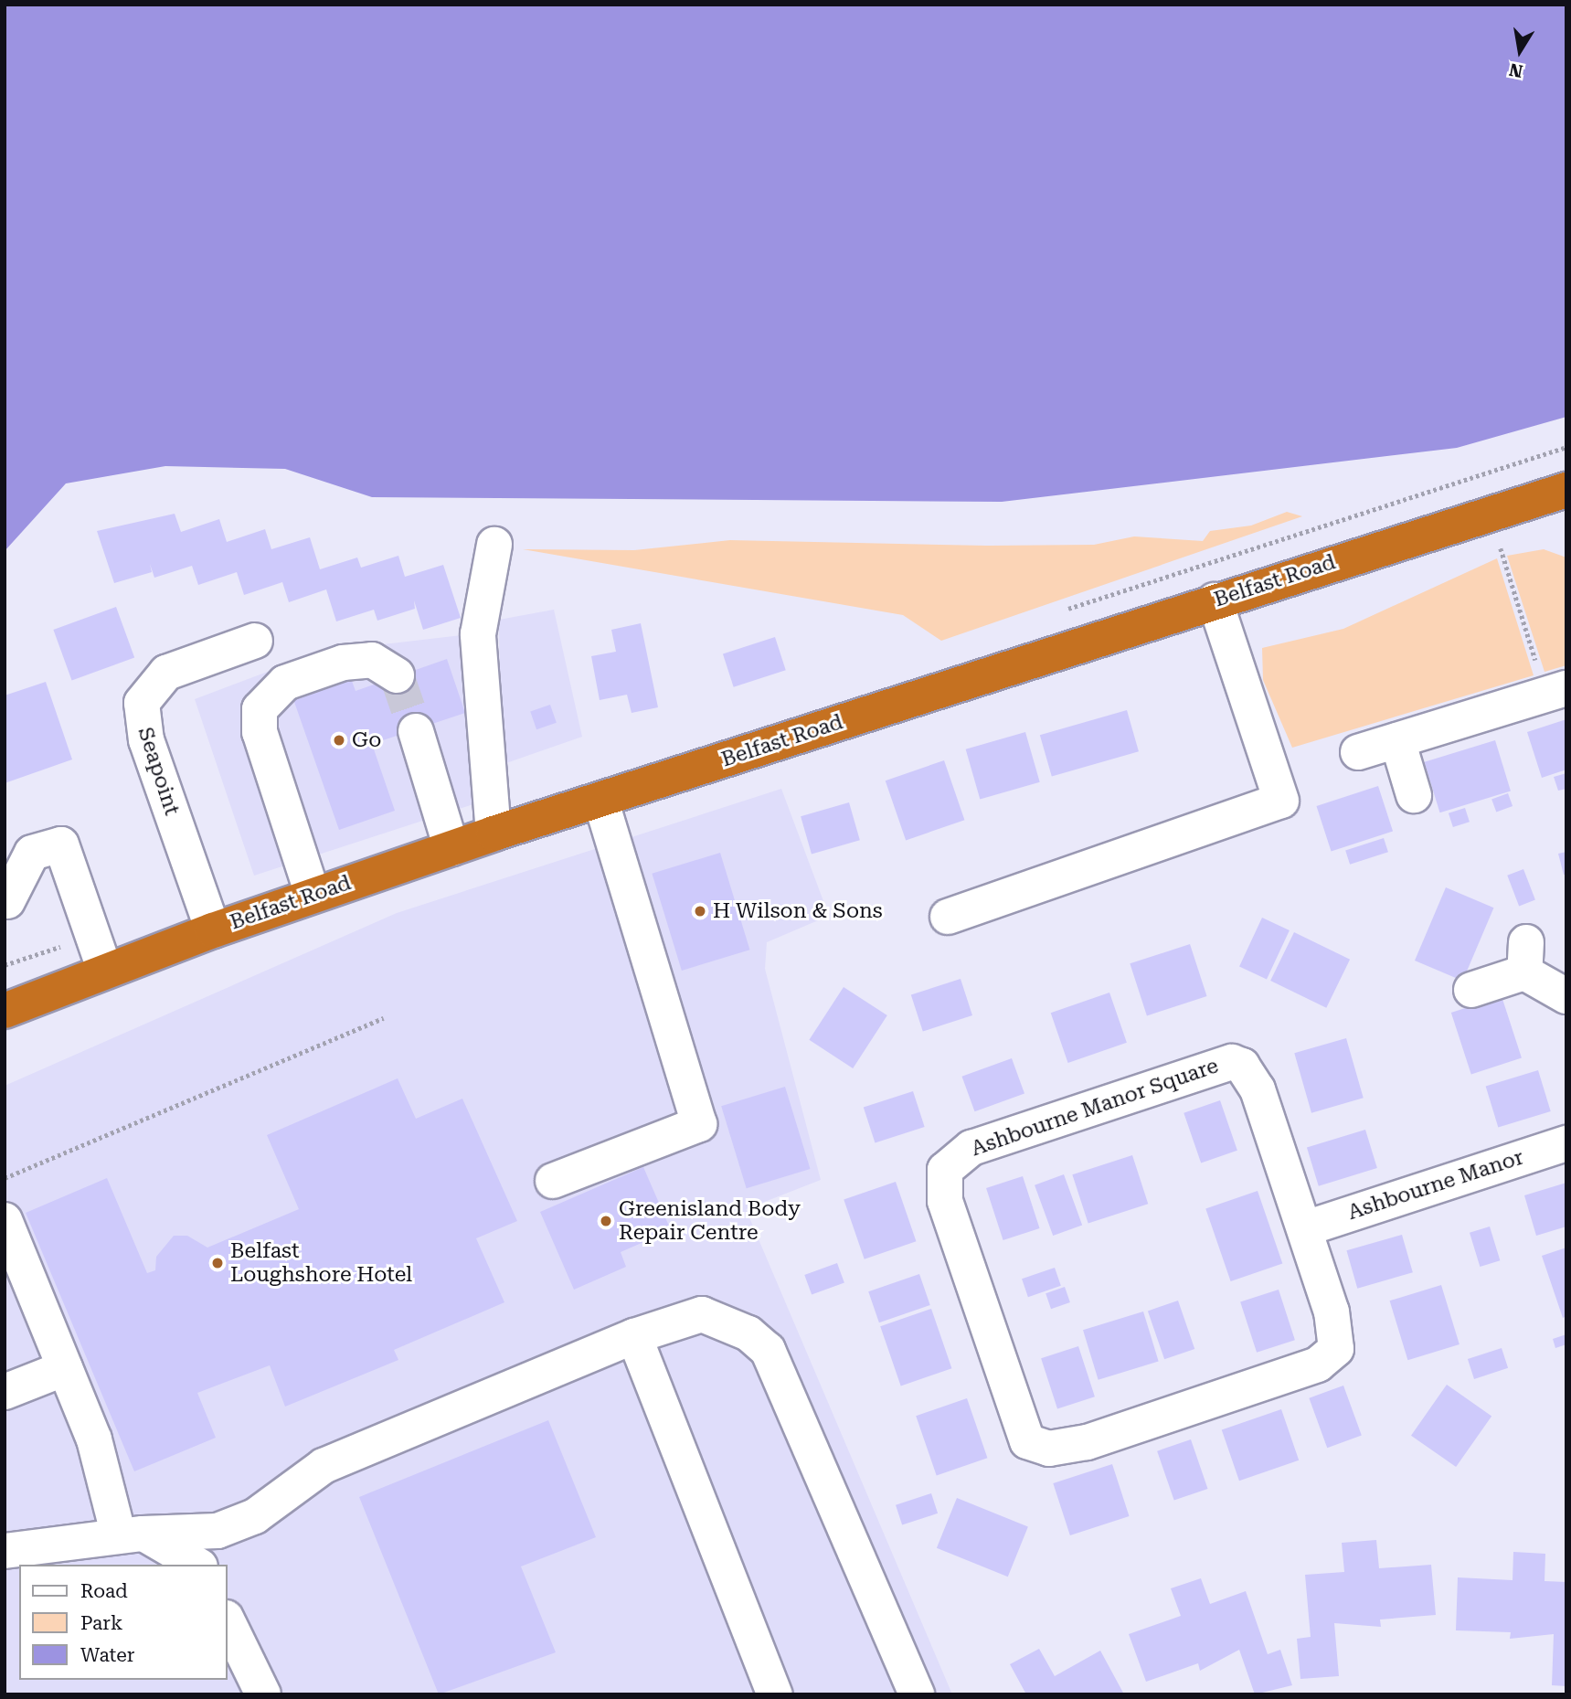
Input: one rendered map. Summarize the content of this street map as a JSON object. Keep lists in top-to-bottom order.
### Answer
{
  "streets": {
    "highway": ["Belfast Road"],
    "street": ["Seapoint", "Ashbourne Manor Square", "Ashbourne Manor"]
  },
  "crossings": [
    ["Belfast Road", "Seapoint"],
    ["Ashbourne Manor Square", "Ashbourne Manor"]
  ],
  "places": [
    "Go",
    "H Wilson & Sons",
    "Greenisland Body Repair Centre",
    "Belfast Loughshore Hotel"
  ],
  "legend": ["Road", "Park", "Water"],
  "north": "bottom"
}
